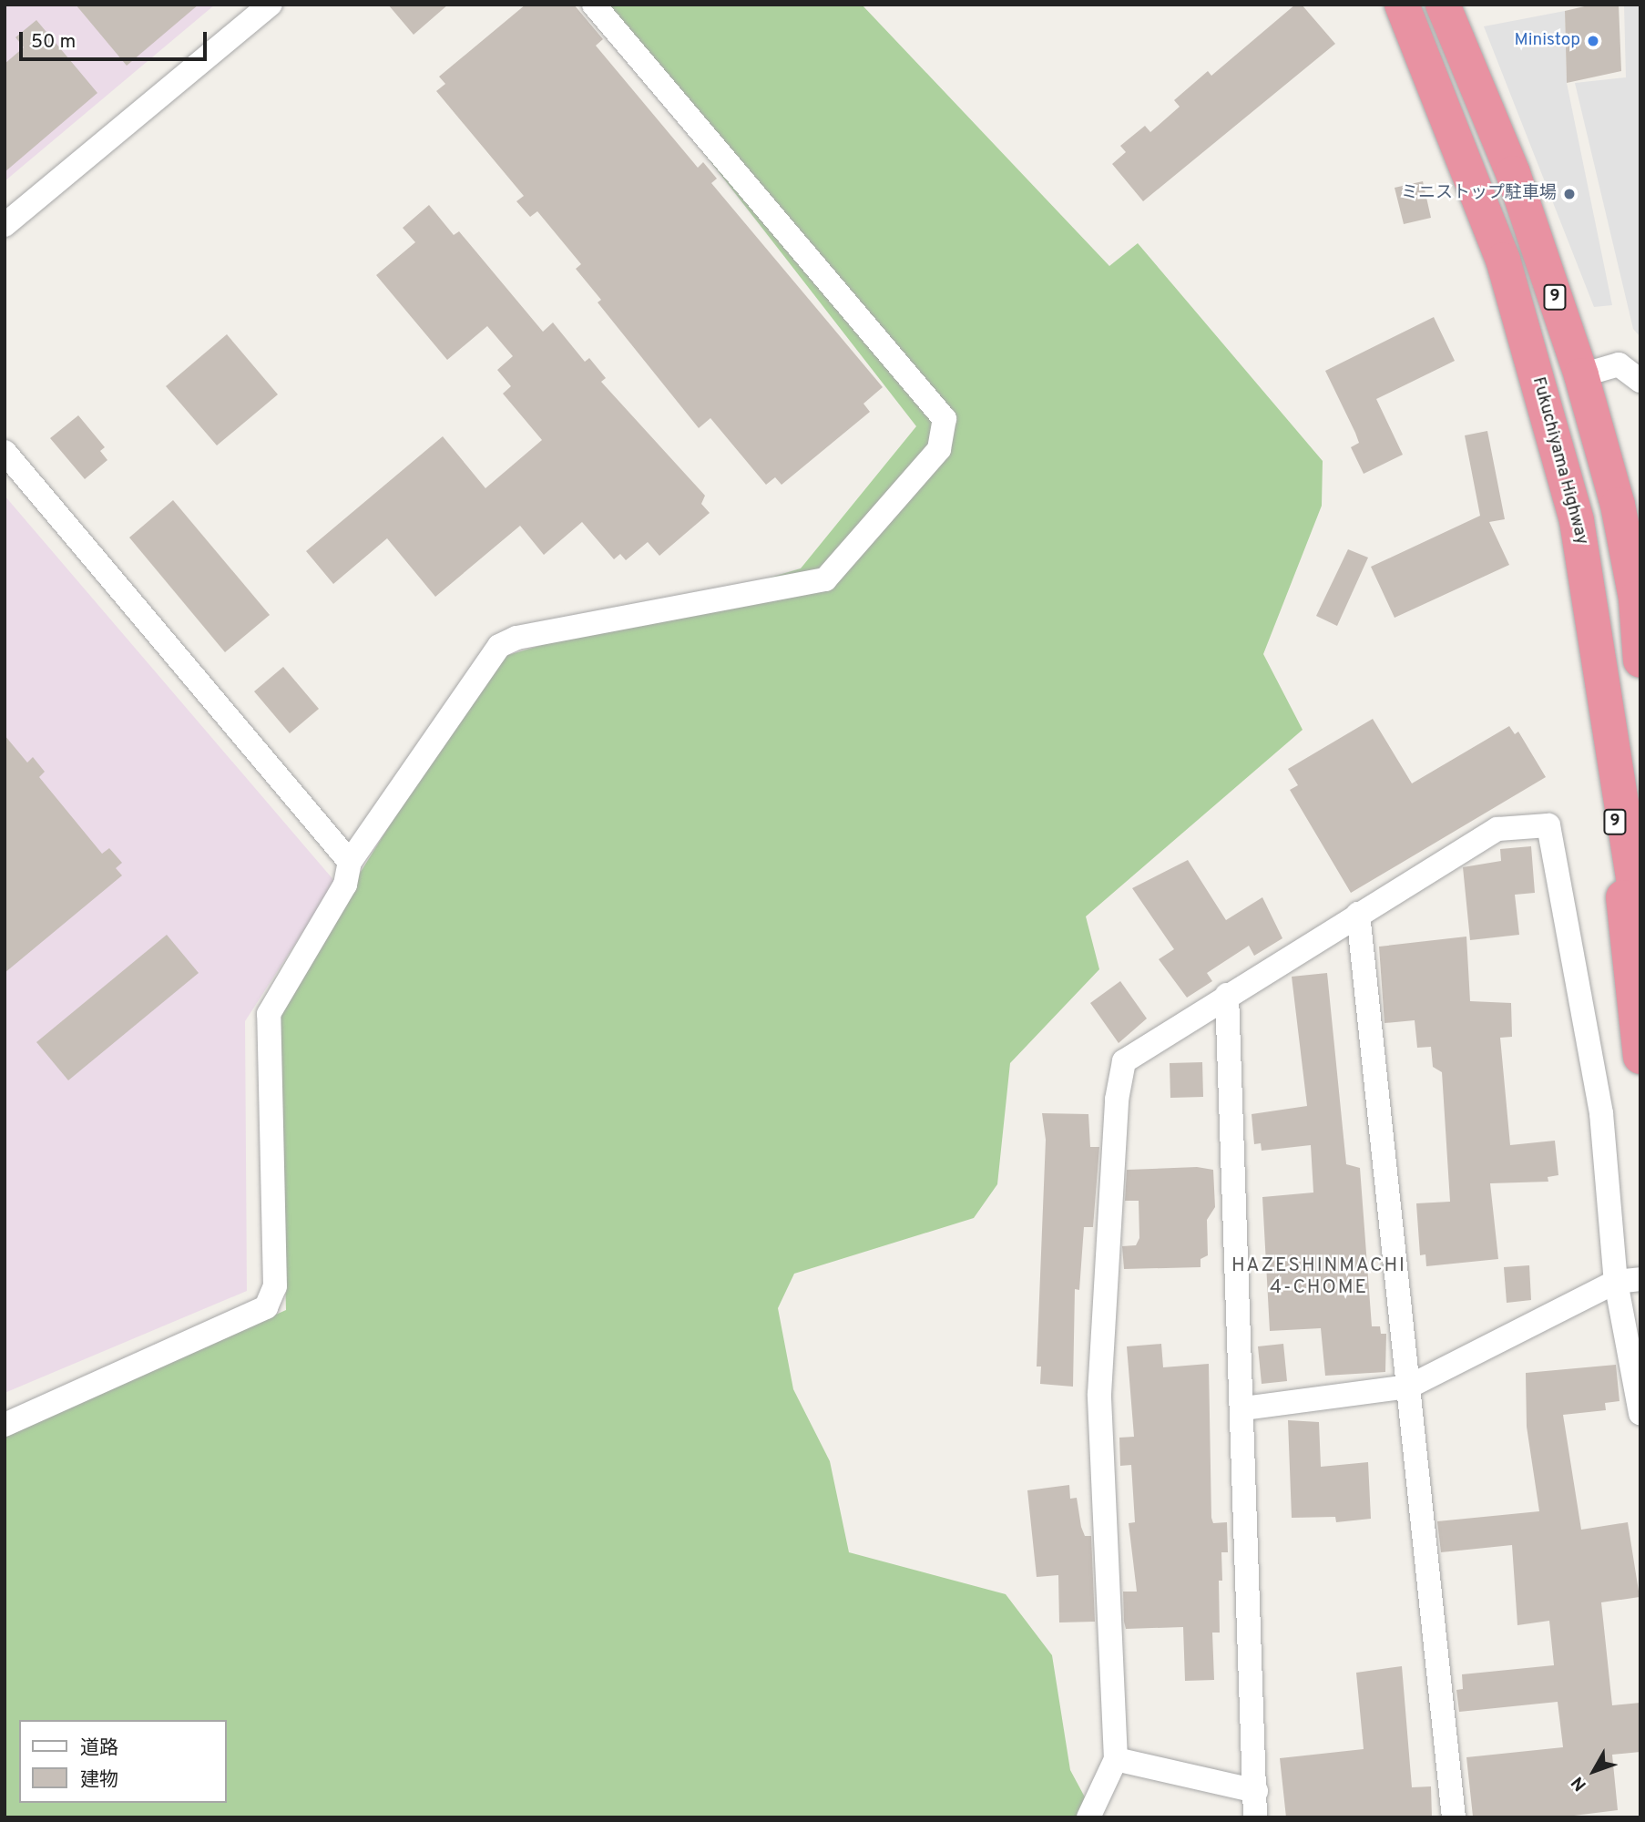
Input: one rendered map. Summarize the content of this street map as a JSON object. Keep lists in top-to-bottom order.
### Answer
{
  "streets": {
    "highway": ["9", "Fukuchiyama Highway"]
  },
  "crossings": [
    ["9", "Fukuchiyama Highway"]
  ],
  "districts": ["HAZESHINMACHI 4-CHOME"],
  "places": ["Ministop", "ミニストップ駐車場"],
  "legend": ["道路", "建物"],
  "scale_bar": "50 m",
  "north": "bottom left"
}
